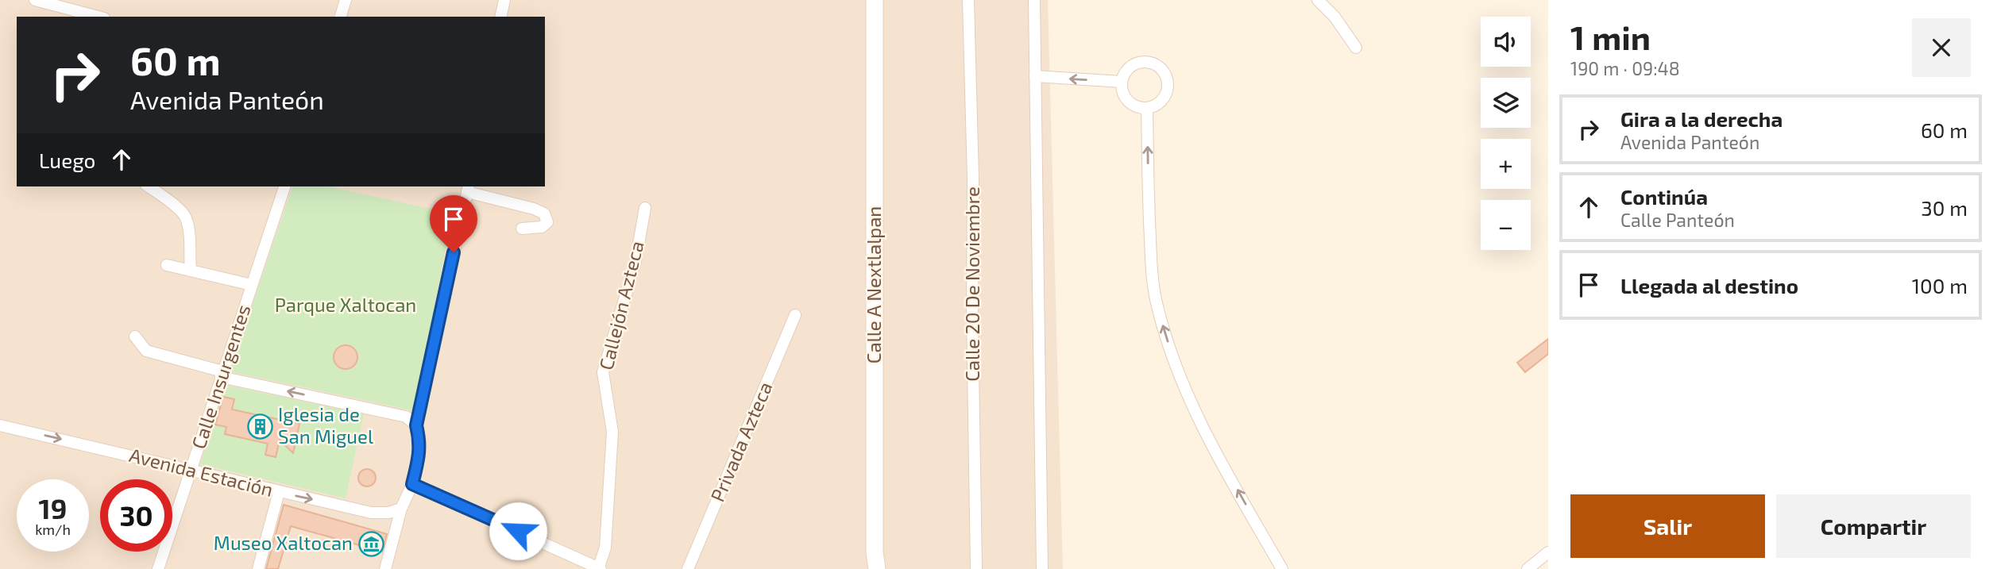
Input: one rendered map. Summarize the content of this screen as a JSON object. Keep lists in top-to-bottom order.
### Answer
{
  "streets": {
    "main road": ["Calle A Nextlalpan"],
    "street": [
      "Calle 20 De Noviembre",
      "Callejón Azteca",
      "Calle Insurgentes",
      "Privada Azteca",
      "Avenida Estación"
    ]
  },
  "crossings": [
    ["Calle Insurgentes", "Avenida Estación"]
  ],
  "one_way": ["Avenida Estación"],
  "parks": ["Parque Xaltocan"],
  "places": {
    "building": ["Iglesia de San Miguel"],
    "museum": ["Museo Xaltocan"]
  },
  "page": {
    "heading": ["1 min", "190 m · 09:48"],
    "map_buttons": ["+", "−"],
    "turn": ["60 m", "Avenida Panteón"],
    "list": [
      {
        "name": "Gira a la derecha",
        "note": "Avenida Panteón",
        "value": "60 m"
      },
      {
        "name": "Continúa",
        "note": "Calle Panteón",
        "value": "30 m"
      },
      {
        "name": "Llegada al destino",
        "value": "100 m"
      }
    ],
    "then": "Luego",
    "speed": "19 km/h",
    "limit": "30",
    "buttons": ["Salir", "Compartir"]
  }
}
